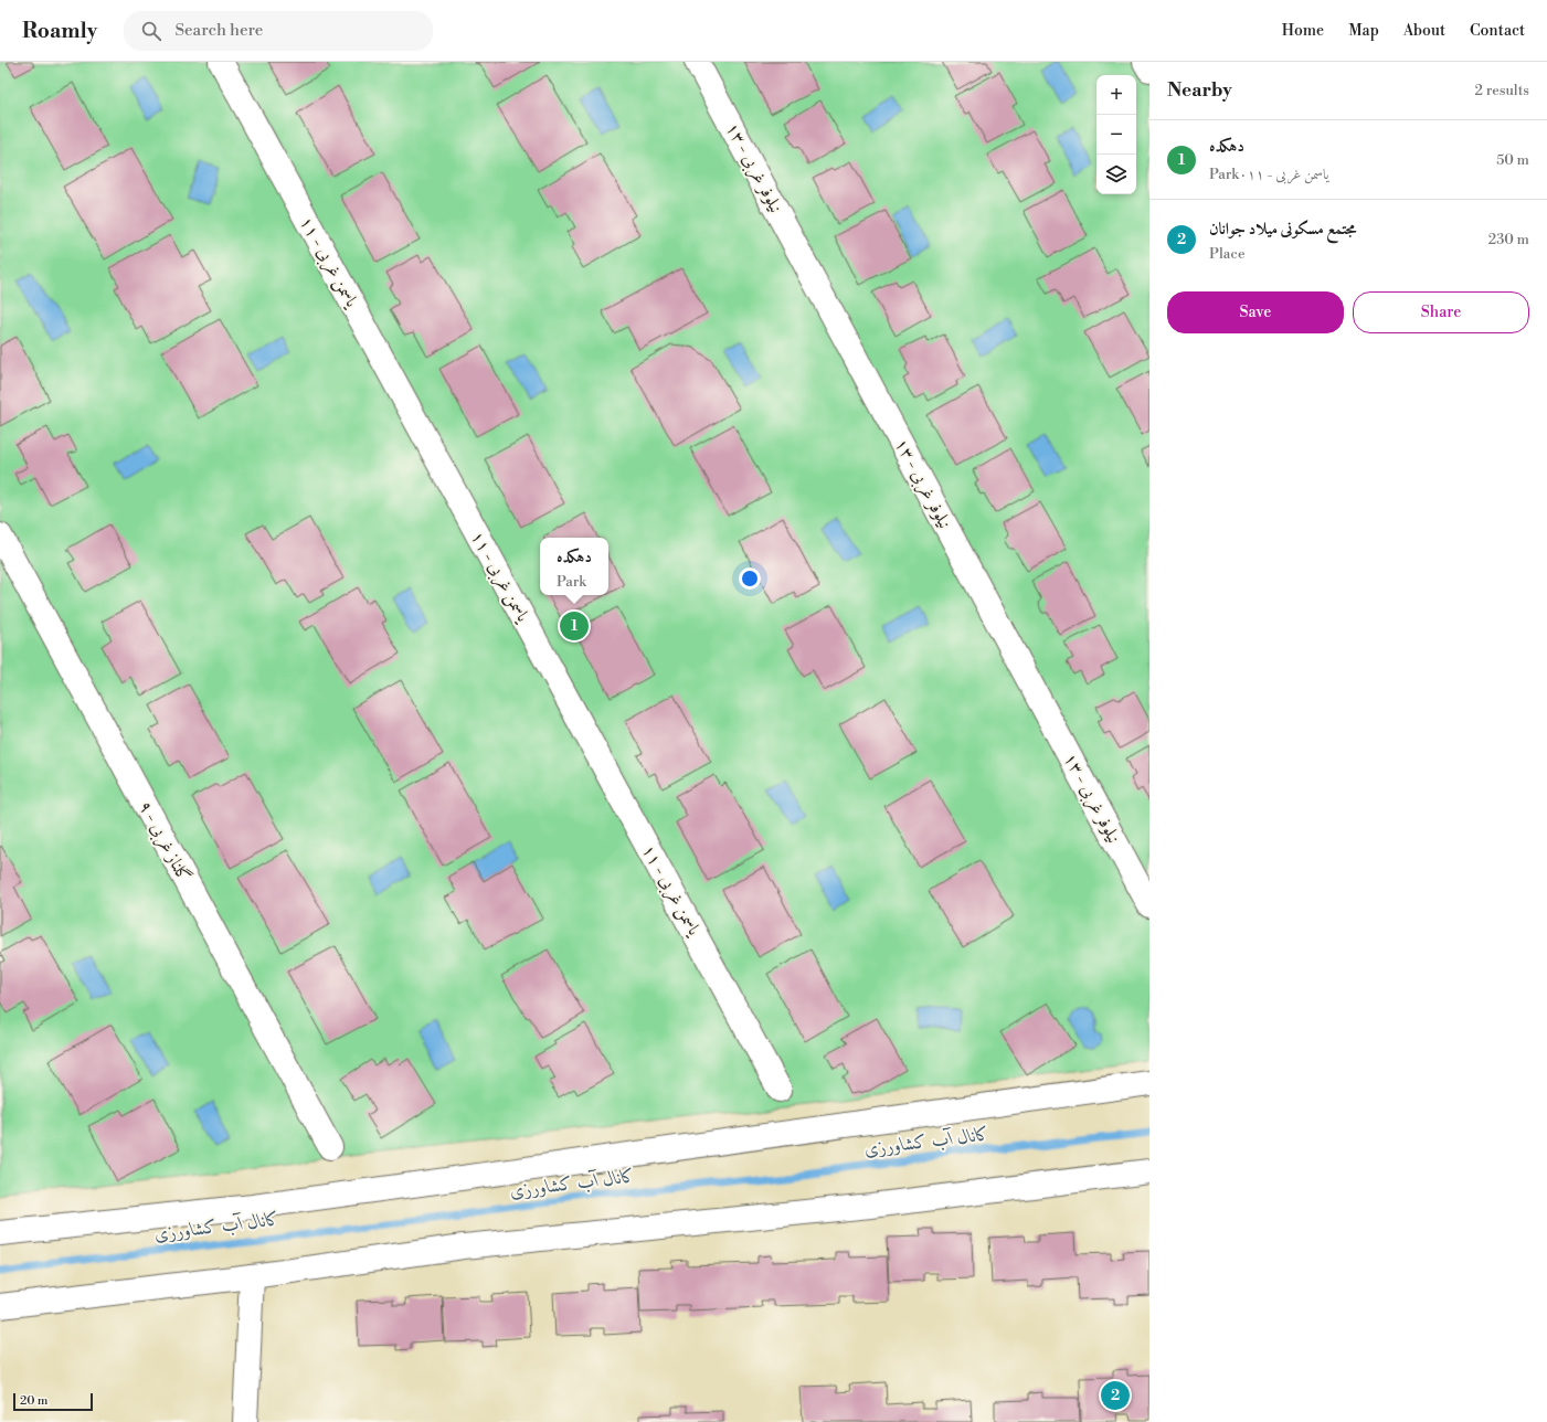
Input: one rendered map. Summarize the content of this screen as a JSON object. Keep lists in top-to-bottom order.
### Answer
{
  "streets": {
    "street": ["نیلوفر غربی - ۱۳", "یاسمن غربی - ۱۱", "گلناز غربی - ۹"]
  },
  "water": ["کانال آب کشاورزی"],
  "scale_bar": "20 m",
  "page": {
    "header": "Roamly",
    "search": "Search here",
    "nav": [
      "Home",
      "Map",
      "About",
      "Contact"
    ],
    "heading": ["Nearby", "2 results"],
    "map_buttons": ["+", "−"],
    "list": [
      {
        "mark": "1",
        "name": "دهکده",
        "note": "Park · یاسمن غربی - ۱۱",
        "value": "50 m"
      },
      {
        "mark": "2",
        "name": "مجتمع مسکونی میلاد جوانان",
        "note": "Place",
        "value": "230 m"
      }
    ],
    "buttons": ["Save", "Share"],
    "popup": ["دهکده", "Park"],
    "pins": ["1", "2"],
    "scale": "20 m"
  }
}
